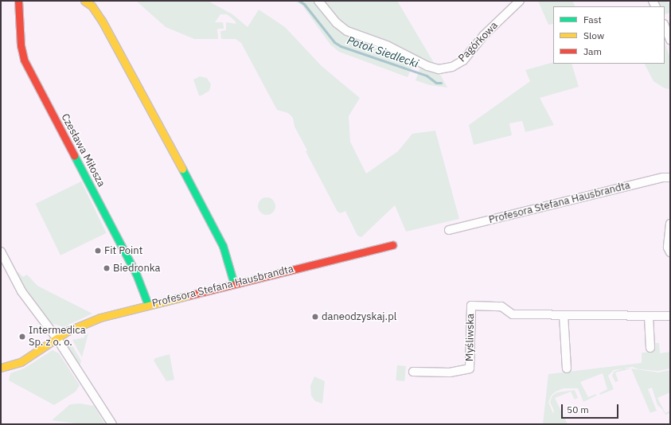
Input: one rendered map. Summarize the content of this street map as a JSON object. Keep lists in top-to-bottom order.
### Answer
{
  "streets": {
    "street": [
      "Pagórkowa",
      "Czesława Miłosza",
      "Profesora Stefana Hausbrandta",
      "Myśliwska"
    ]
  },
  "crossings": [
    ["Czesława Miłosza", "Profesora Stefana Hausbrandta"]
  ],
  "water": ["Potok Siedlecki"],
  "places": [
    "Fit Point",
    "Biedronka",
    "daneodzyskaj.pl",
    "Intermedica Sp. z o. o."
  ],
  "legend": ["Fast", "Slow", "Jam"],
  "scale_bar": "50 m"
}
